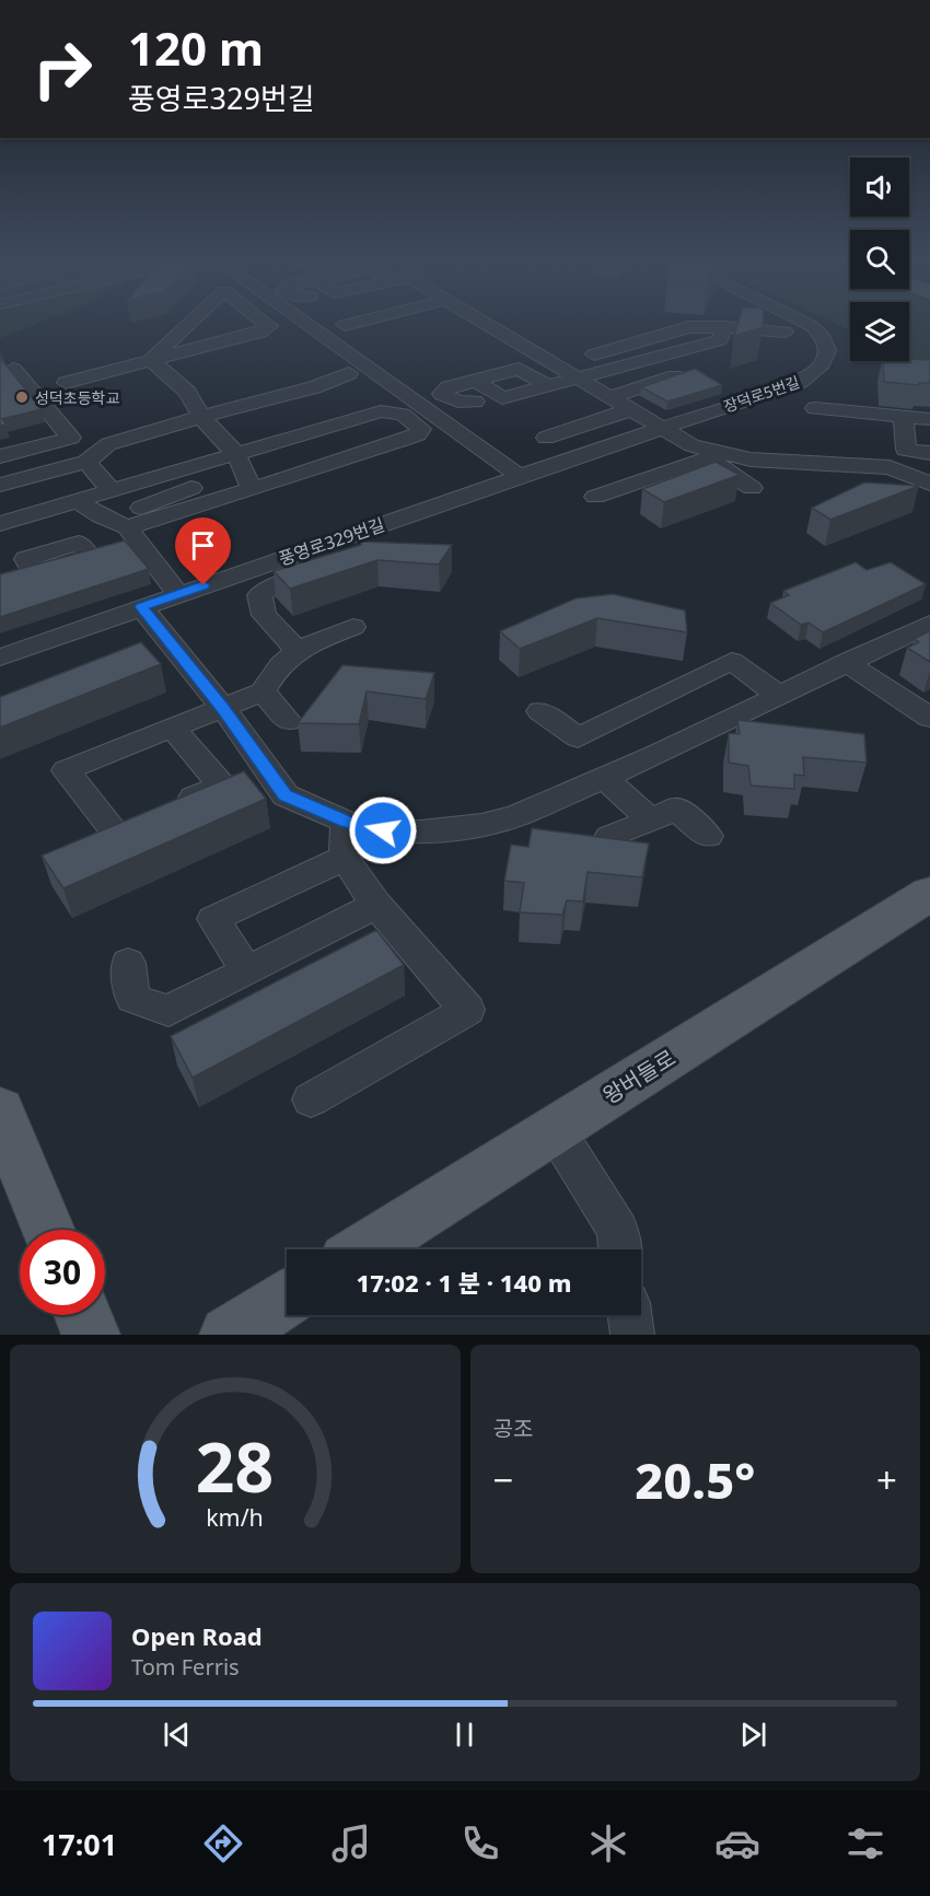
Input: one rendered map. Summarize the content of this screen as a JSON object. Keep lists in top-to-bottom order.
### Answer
{
  "streets": {
    "main road": ["왕버들로"],
    "street": ["장덕로5번길", "풍영로329번길"]
  },
  "crossings": [
    ["장덕로5번길", "풍영로329번길"]
  ],
  "places": ["성덕초등학교"],
  "page": {
    "turn": ["120 m", "풍영로329번길"],
    "limit": "30",
    "trip": "17:02 · 1 분 · 140 m",
    "tile": "공조",
    "heat": ["−", "20.5°", "+"],
    "song": ["Open Road", "Tom Ferris"],
    "tabs": "17:01",
    "gauge": ["28", "km/h"]
  }
}
